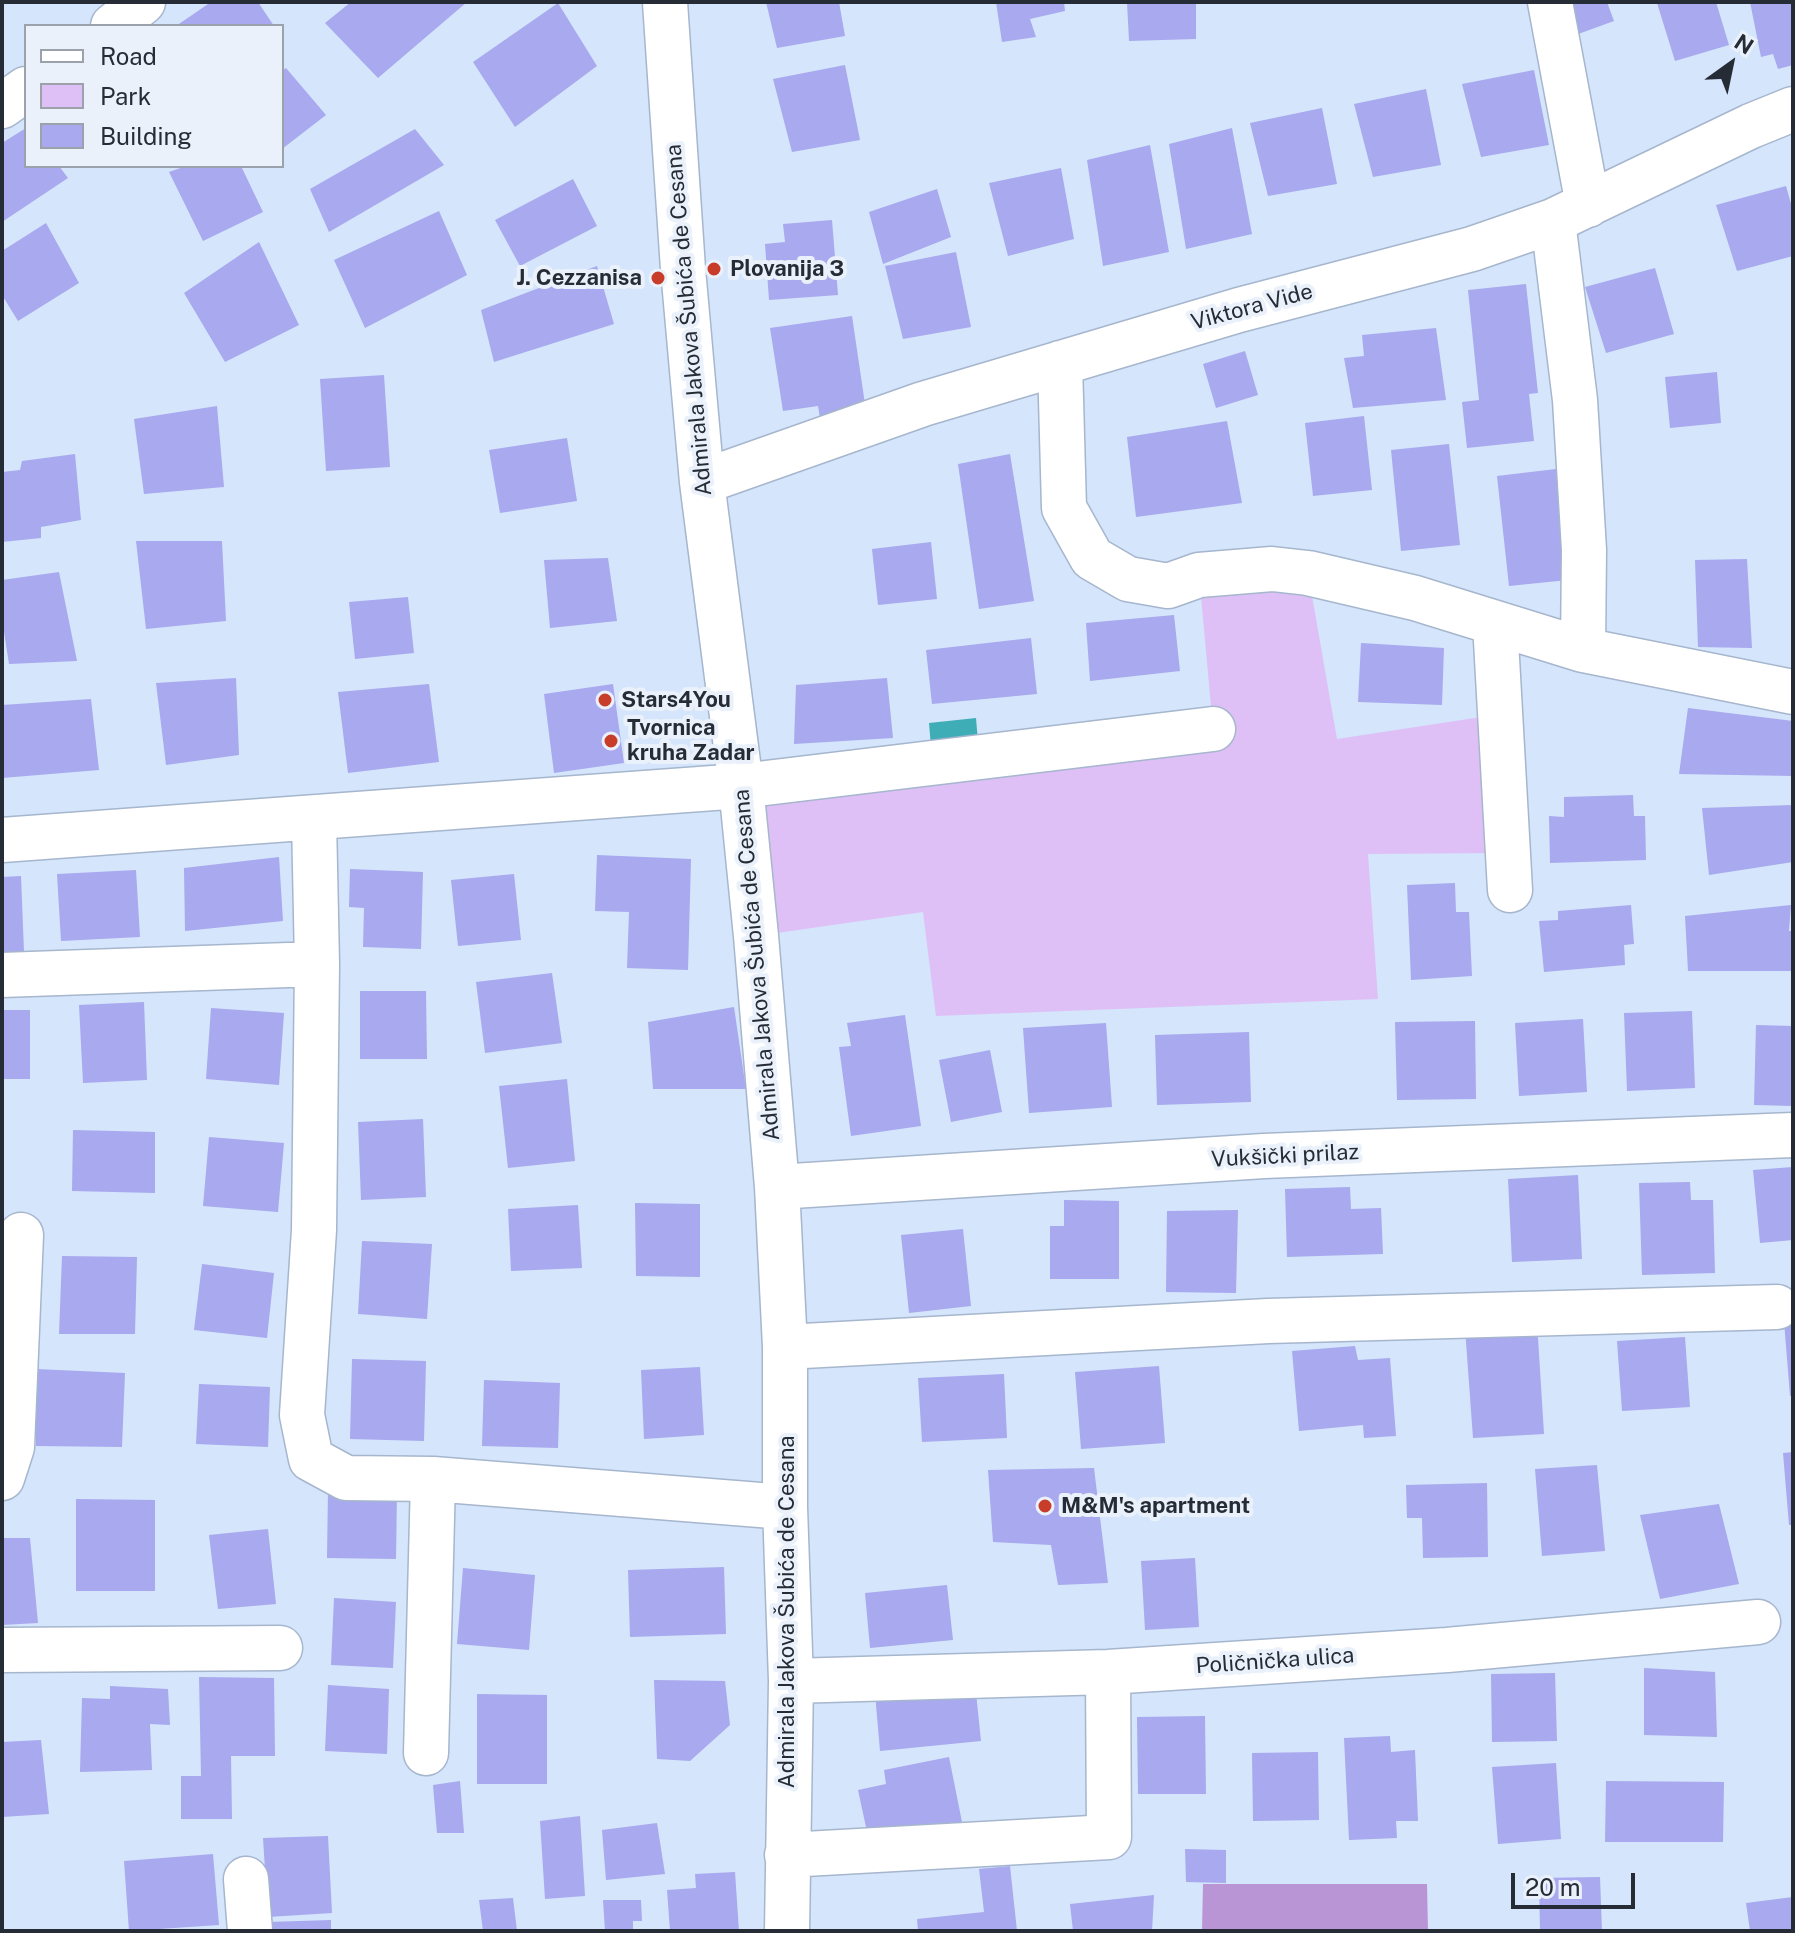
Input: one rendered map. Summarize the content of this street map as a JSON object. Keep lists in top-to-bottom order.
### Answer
{
  "streets": {
    "street": [
      "Viktora Vide",
      "Admirala Jakova Šubića de Cesana",
      "Vukšički prilaz",
      "Poličnička ulica"
    ]
  },
  "crossings": [
    ["Viktora Vide", "Admirala Jakova Šubića de Cesana"],
    ["Admirala Jakova Šubića de Cesana", "Vukšički prilaz"],
    ["Admirala Jakova Šubića de Cesana", "Poličnička ulica"]
  ],
  "places": [
    "Plovanija 3",
    "J. Cezzanisa",
    "Stars4You",
    "Tvornica kruha Zadar",
    "M&M's apartment"
  ],
  "legend": ["Road", "Park", "Building"],
  "scale_bar": "20 m",
  "north": "top right"
}
